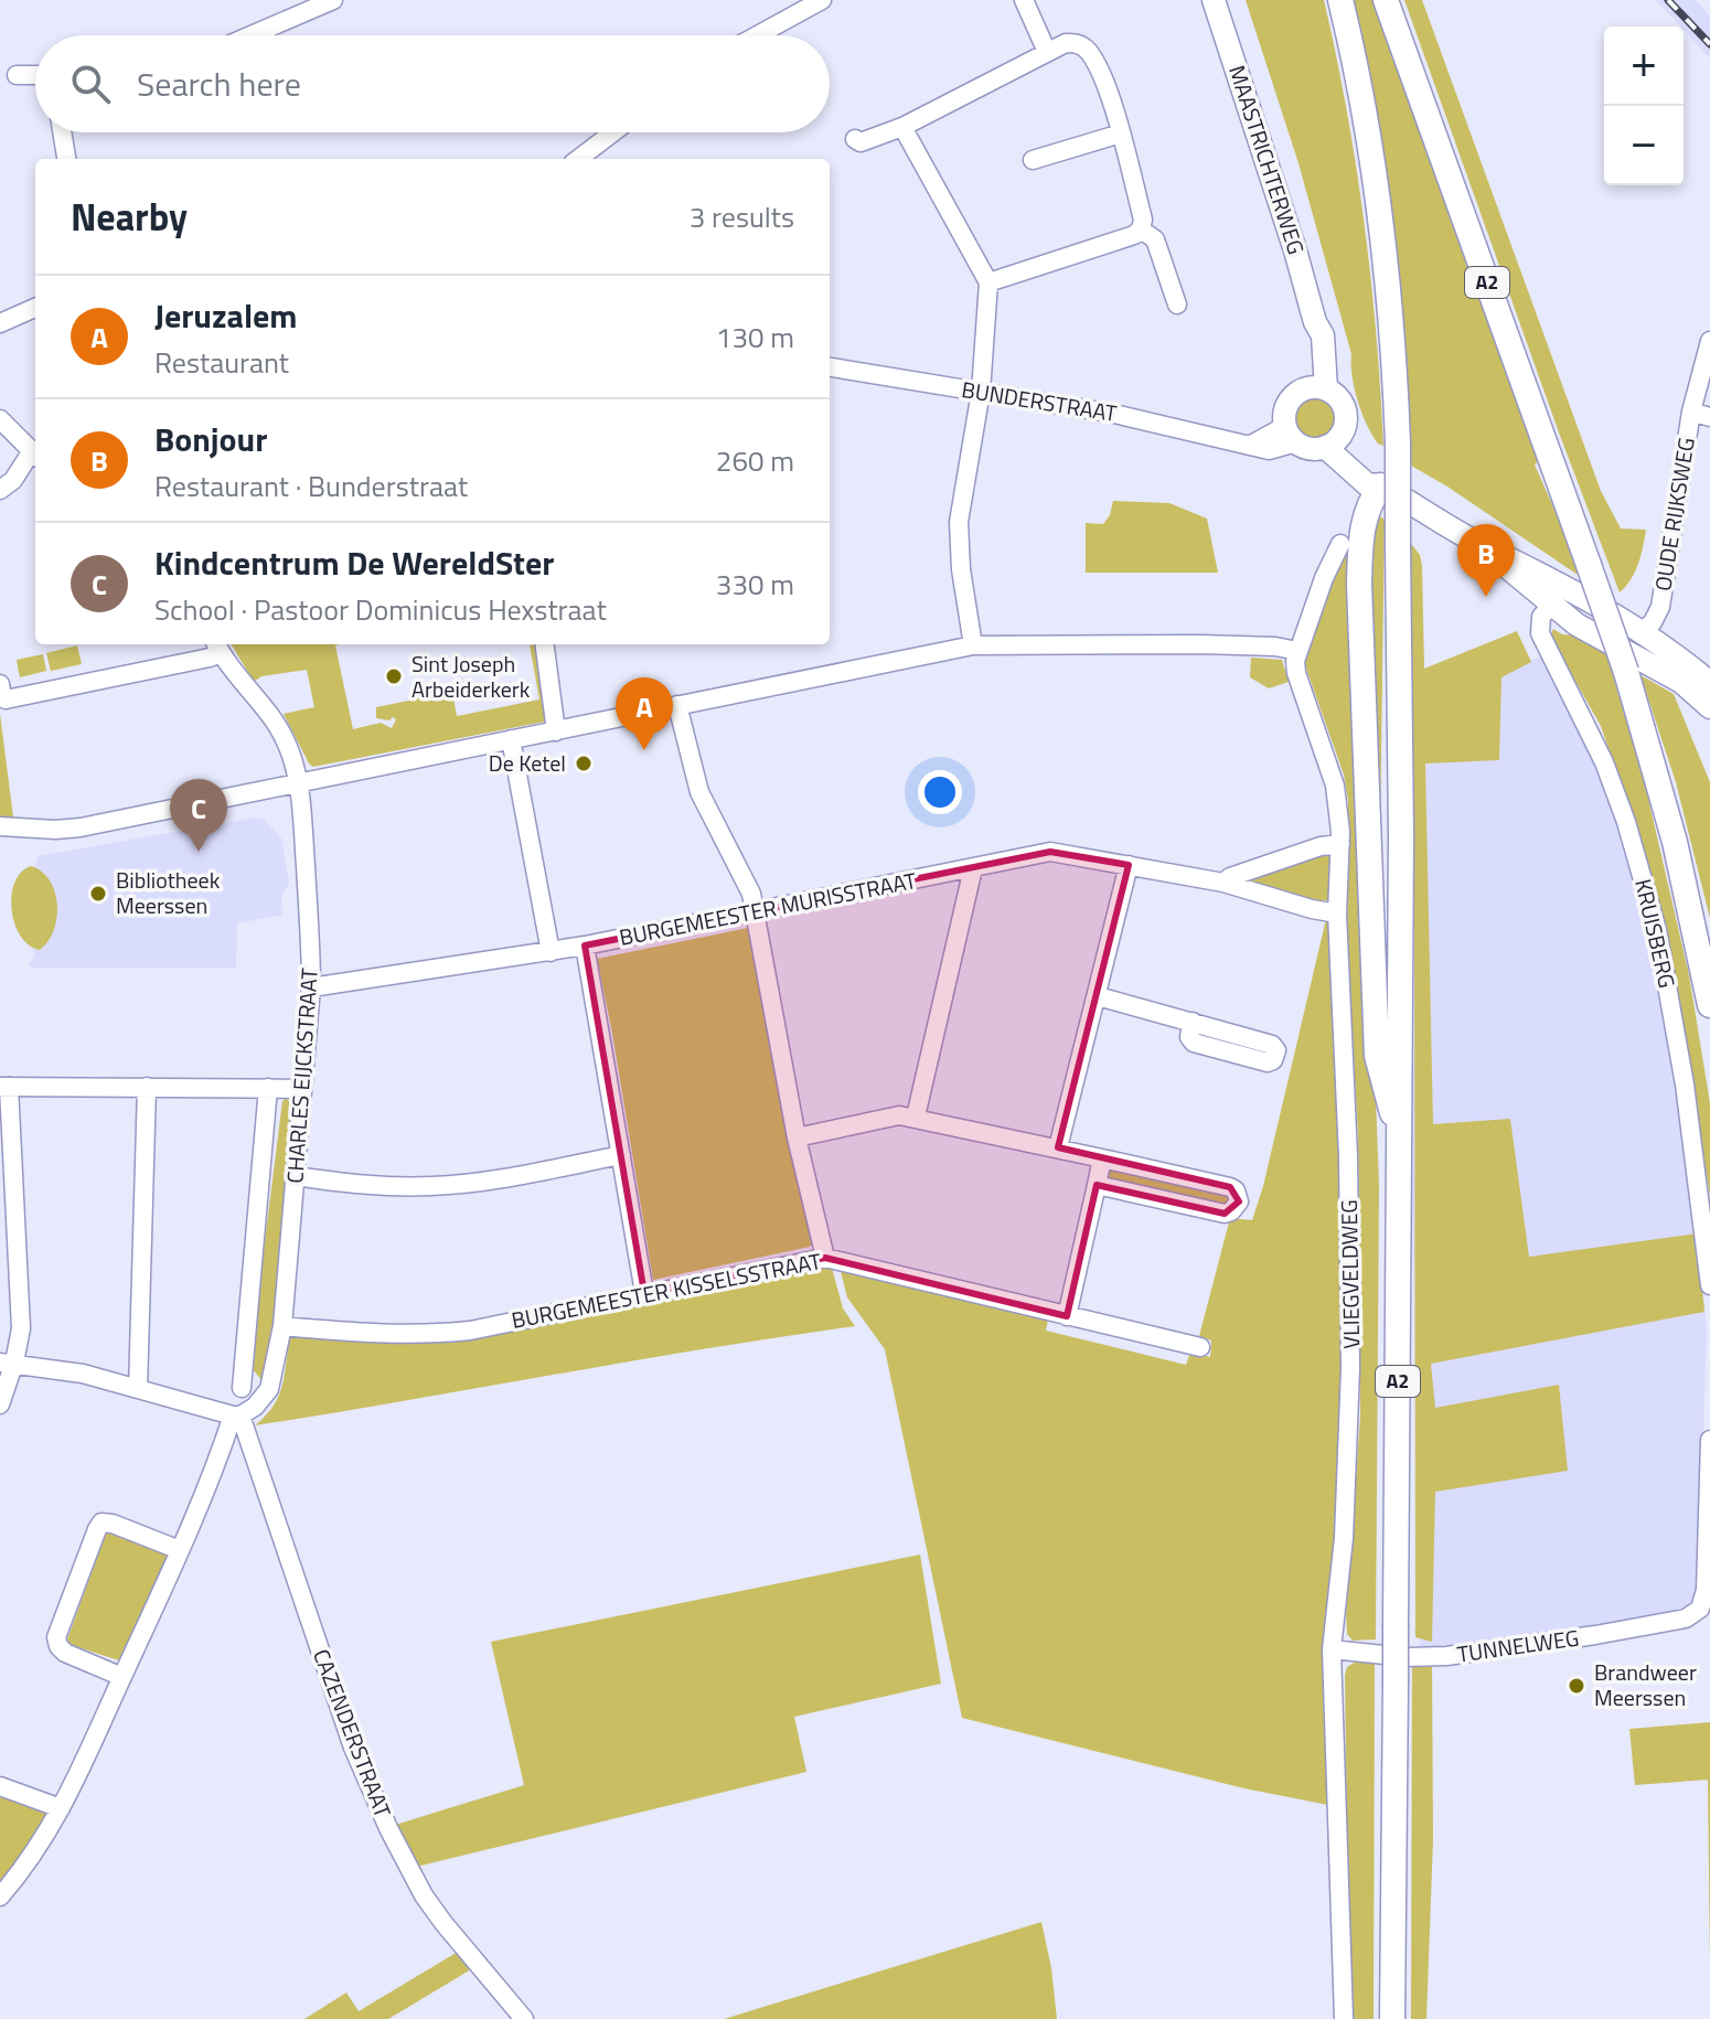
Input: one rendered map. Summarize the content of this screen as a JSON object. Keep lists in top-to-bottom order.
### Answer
{
  "streets": {
    "highway": ["A2"],
    "main road": ["MAASTRICHTERWEG"],
    "street": [
      "BUNDERSTRAAT",
      "OUDE RIJKSWEG",
      "BURGEMEESTER MURISSTRAAT",
      "KRUISBERG",
      "CHARLES EIJCKSTRAAT",
      "VLIEGVELDWEG",
      "BURGEMEESTER KISSELSSTRAAT",
      "TUNNELWEG",
      "CAZENDERSTRAAT"
    ]
  },
  "crossings": [
    ["MAASTRICHTERWEG", "BUNDERSTRAAT"],
    ["BURGEMEESTER MURISSTRAAT", "CHARLES EIJCKSTRAAT"],
    ["BURGEMEESTER MURISSTRAAT", "VLIEGVELDWEG"],
    ["CHARLES EIJCKSTRAAT", "BURGEMEESTER KISSELSSTRAAT"],
    ["CHARLES EIJCKSTRAAT", "CAZENDERSTRAAT"],
    ["VLIEGVELDWEG", "TUNNELWEG"]
  ],
  "places": [
    "Sint Joseph Arbeiderkerk",
    "De Ketel",
    "Bibliotheek Meerssen",
    "Brandweer Meerssen"
  ],
  "page": {
    "map_buttons": ["+", "−"],
    "search": "Search here",
    "heading": ["Nearby", "3 results"],
    "list": [
      {
        "mark": "A",
        "name": "Jeruzalem",
        "note": "Restaurant",
        "value": "130 m"
      },
      {
        "mark": "B",
        "name": "Bonjour",
        "note": "Restaurant · Bunderstraat",
        "value": "260 m"
      },
      {
        "mark": "C",
        "name": "Kindcentrum De WereldSter",
        "note": "School · Pastoor Dominicus Hexstraat",
        "value": "330 m"
      }
    ],
    "pins": ["B", "A", "C"]
  }
}
